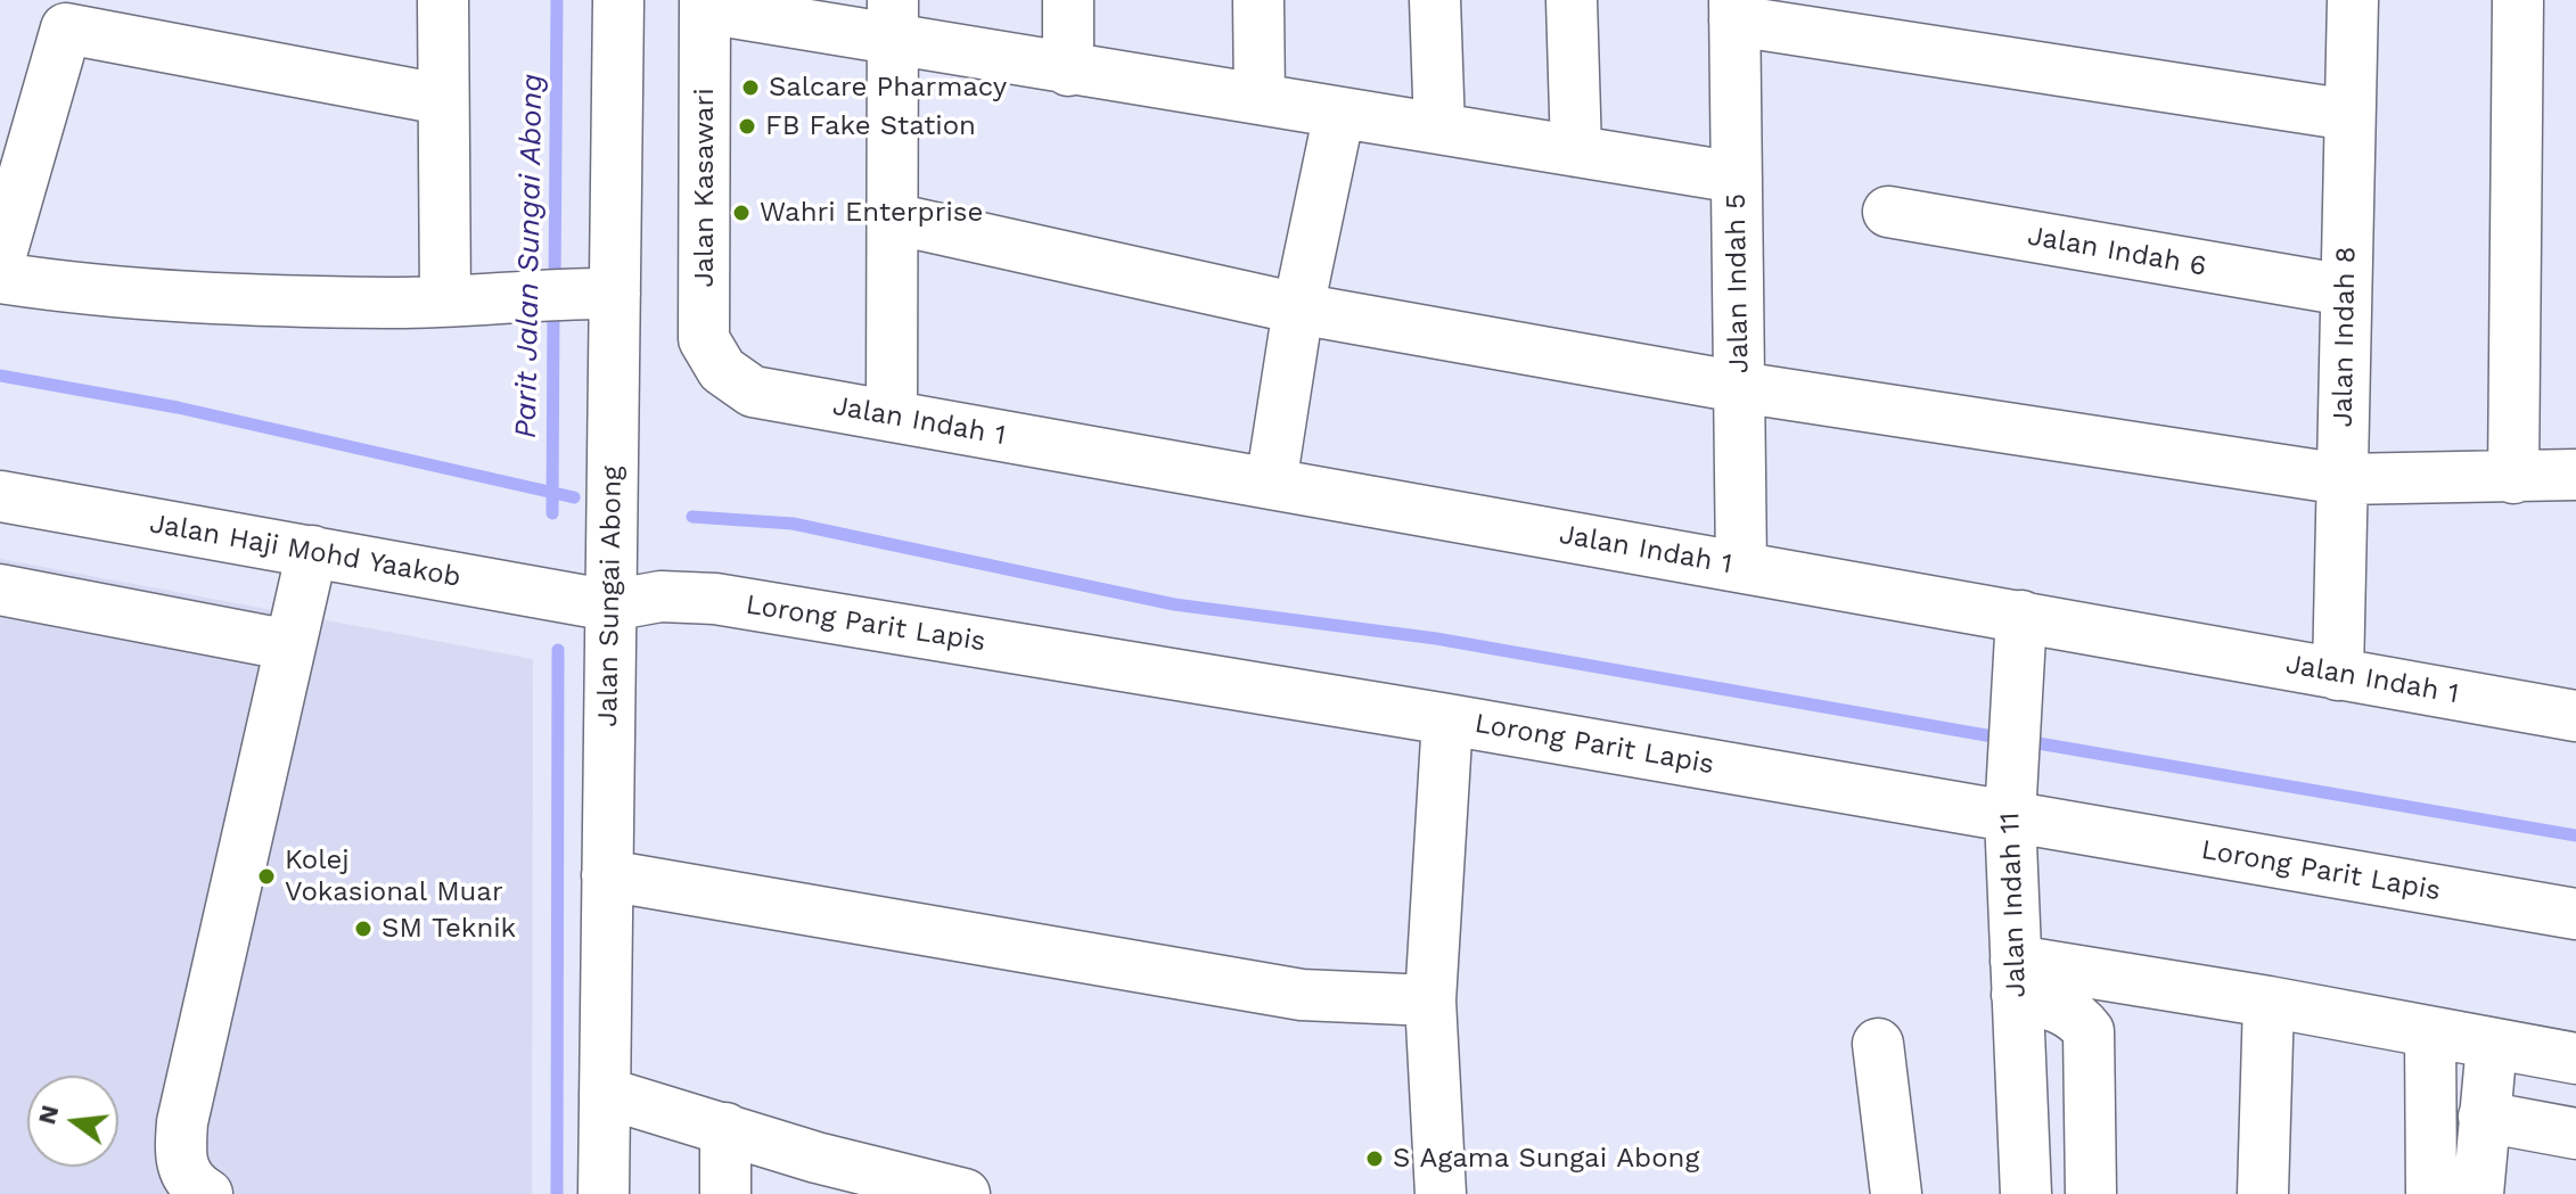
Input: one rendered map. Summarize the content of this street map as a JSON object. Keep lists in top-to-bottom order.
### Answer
{
  "streets": {
    "street": [
      "Jalan Kasawari",
      "Jalan Indah 6",
      "Jalan Indah 5",
      "Jalan Indah 8",
      "Jalan Indah 1",
      "Jalan Haji Mohd Yaakob",
      "Jalan Sungai Abong",
      "Lorong Parit Lapis",
      "Jalan Indah 11"
    ]
  },
  "crossings": [
    ["Jalan Kasawari", "Jalan Indah 1"],
    ["Jalan Indah 6", "Jalan Indah 8"],
    ["Jalan Indah 5", "Jalan Indah 1"],
    ["Jalan Indah 8", "Jalan Indah 1"],
    ["Jalan Indah 1", "Jalan Indah 11"],
    ["Jalan Haji Mohd Yaakob", "Jalan Sungai Abong"],
    ["Jalan Haji Mohd Yaakob", "Lorong Parit Lapis"],
    ["Jalan Sungai Abong", "Lorong Parit Lapis"],
    ["Lorong Parit Lapis", "Jalan Indah 11"]
  ],
  "water": ["Parit Jalan Sungai Abong"],
  "places": [
    "Salcare Pharmacy",
    "FB Fake Station",
    "Wahri Enterprise",
    "Kolej Vokasional Muar",
    "SM Teknik",
    "S Agama Sungai Abong"
  ],
  "north": "left"
}
